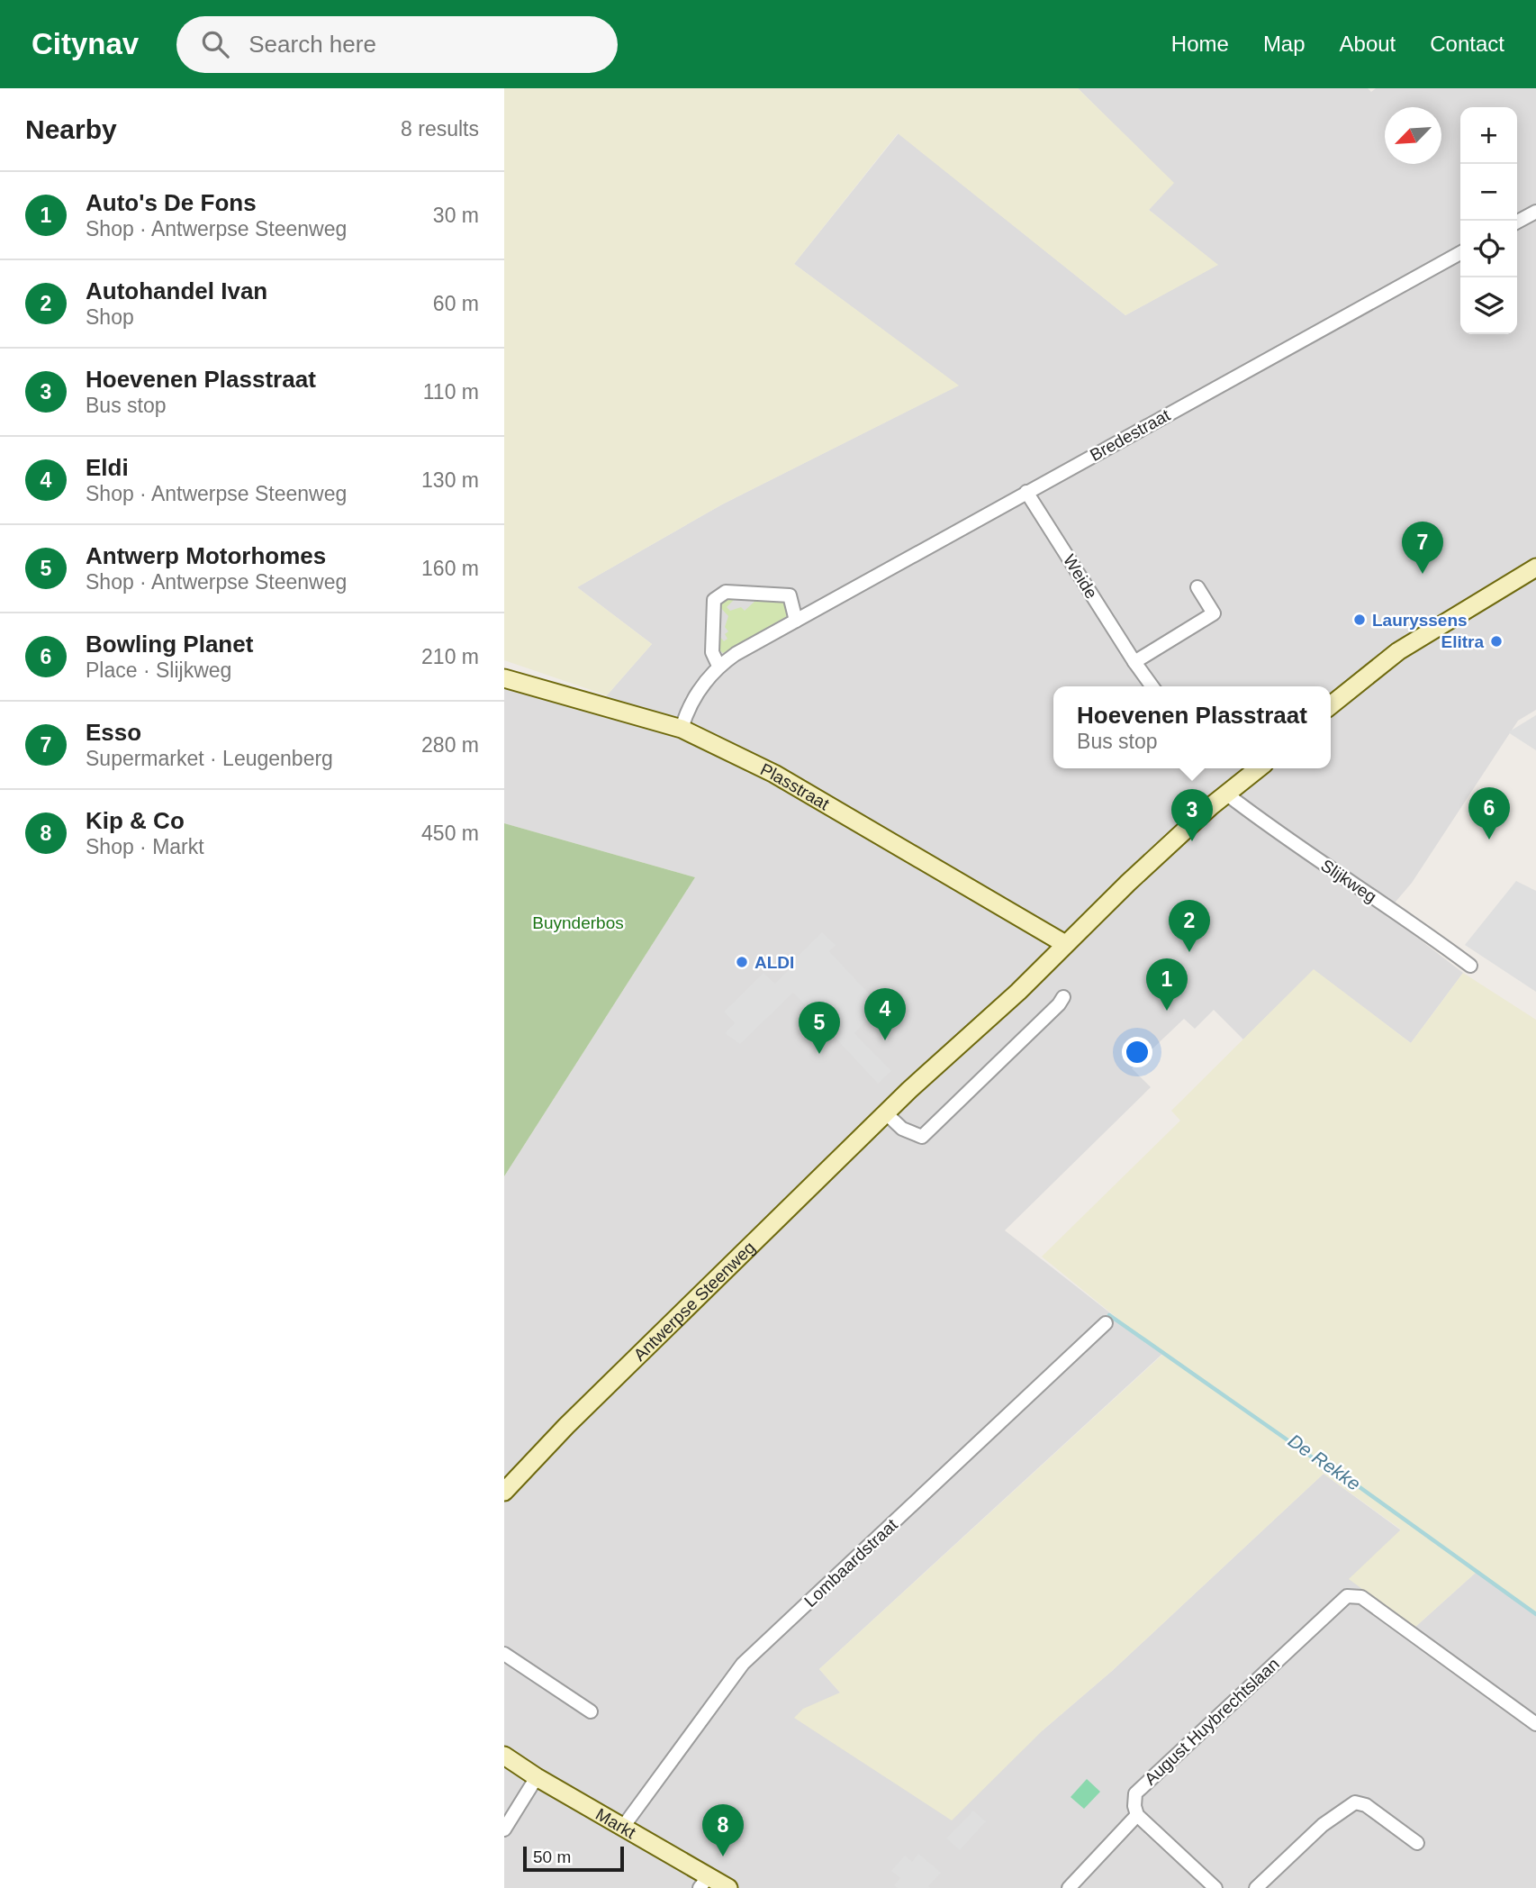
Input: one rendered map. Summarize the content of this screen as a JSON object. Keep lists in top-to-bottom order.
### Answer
{
  "streets": {
    "main road": ["Plasstraat", "Antwerpse Steenweg", "Markt"],
    "street": [
      "Bredestraat",
      "Weide",
      "Slijkweg",
      "Lombaardstraat",
      "August Huybrechtslaan"
    ]
  },
  "crossings": [
    ["Bredestraat", "Weide"],
    ["Bredestraat", "Plasstraat"],
    ["Plasstraat", "Antwerpse Steenweg"],
    ["Slijkweg", "Antwerpse Steenweg"],
    ["Lombaardstraat", "Markt"]
  ],
  "water": ["De Rekke"],
  "parks": ["Buynderbos"],
  "places": ["Lauryssens", "Elitra", "ALDI"],
  "scale_bar": "50 m",
  "north": "bottom left",
  "page": {
    "header": "Citynav",
    "search": "Search here",
    "nav": [
      "Home",
      "Map",
      "About",
      "Contact"
    ],
    "heading": ["Nearby", "8 results"],
    "map_buttons": ["+", "−"],
    "list": [
      {
        "mark": "1",
        "name": "Auto's De Fons",
        "note": "Shop · Antwerpse Steenweg",
        "value": "30 m"
      },
      {
        "mark": "2",
        "name": "Autohandel Ivan",
        "note": "Shop",
        "value": "60 m"
      },
      {
        "mark": "3",
        "name": "Hoevenen Plasstraat",
        "note": "Bus stop",
        "value": "110 m"
      },
      {
        "mark": "4",
        "name": "Eldi",
        "note": "Shop · Antwerpse Steenweg",
        "value": "130 m"
      },
      {
        "mark": "5",
        "name": "Antwerp Motorhomes",
        "note": "Shop · Antwerpse Steenweg",
        "value": "160 m"
      },
      {
        "mark": "6",
        "name": "Bowling Planet",
        "note": "Place · Slijkweg",
        "value": "210 m"
      },
      {
        "mark": "7",
        "name": "Esso",
        "note": "Supermarket · Leugenberg",
        "value": "280 m"
      },
      {
        "mark": "8",
        "name": "Kip & Co",
        "note": "Shop · Markt",
        "value": "450 m"
      }
    ],
    "pins": [
      "7",
      "6",
      "3",
      "2",
      "1",
      "4",
      "5",
      "8"
    ],
    "popup": ["Hoevenen Plasstraat", "Bus stop"],
    "scale": "50 m"
  }
}
